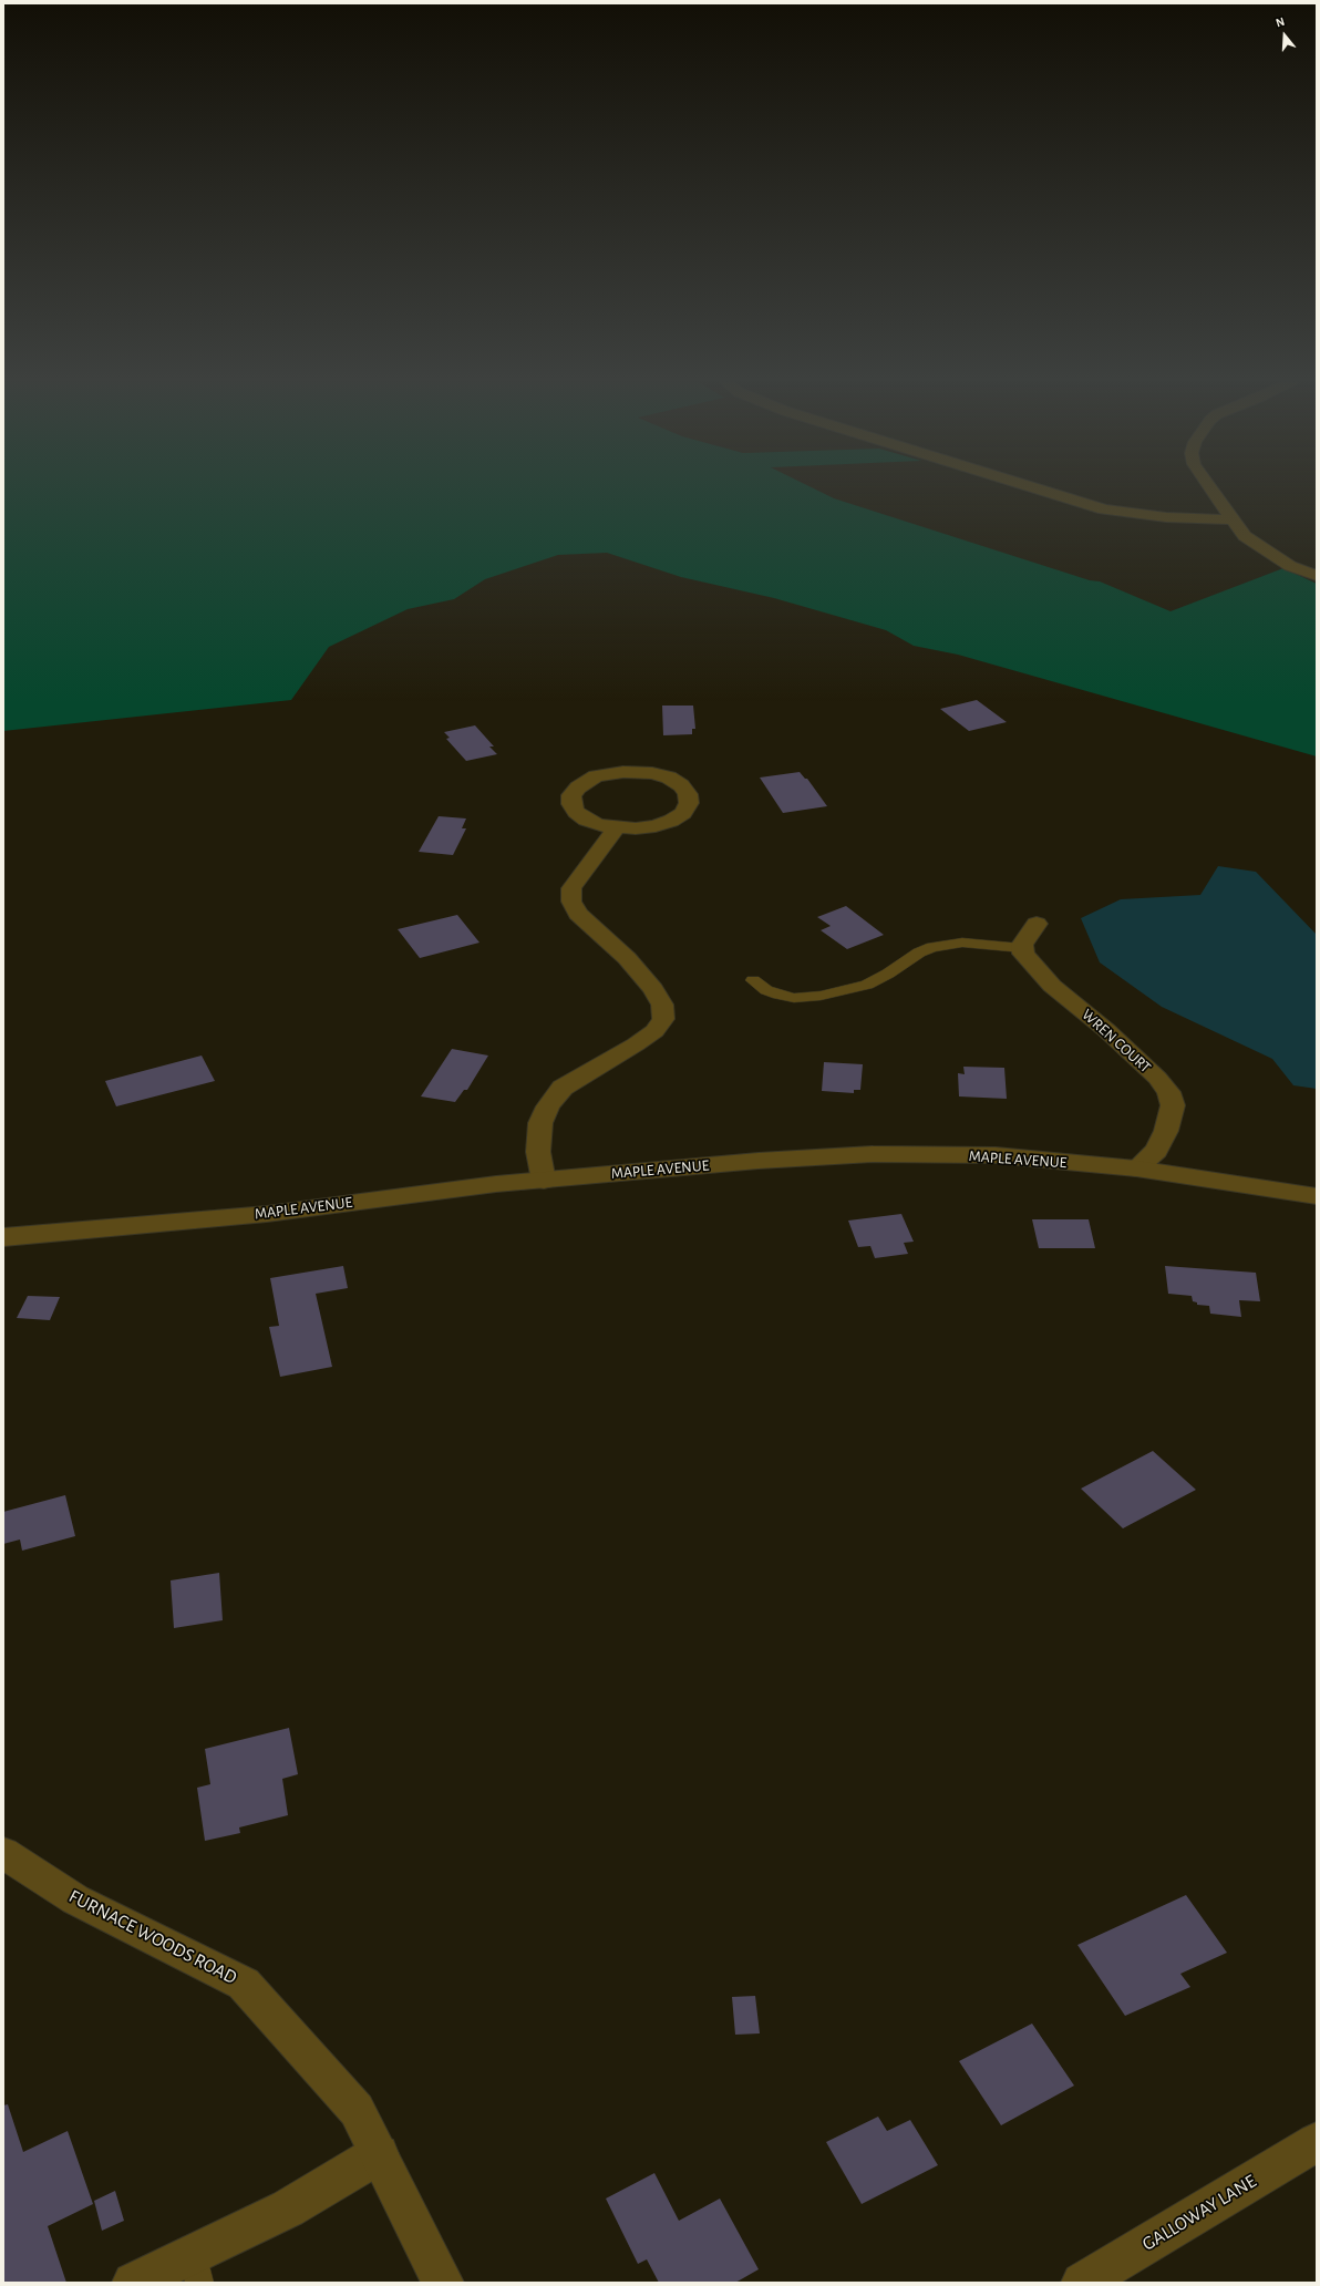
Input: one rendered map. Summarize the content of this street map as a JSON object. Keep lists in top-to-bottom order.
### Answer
{
  "streets": {
    "street": [
      "WREN COURT",
      "MAPLE AVENUE",
      "FURNACE WOODS ROAD",
      "GALLOWAY LANE"
    ]
  },
  "crossings": [
    ["WREN COURT", "MAPLE AVENUE"]
  ],
  "north": "top"
}
